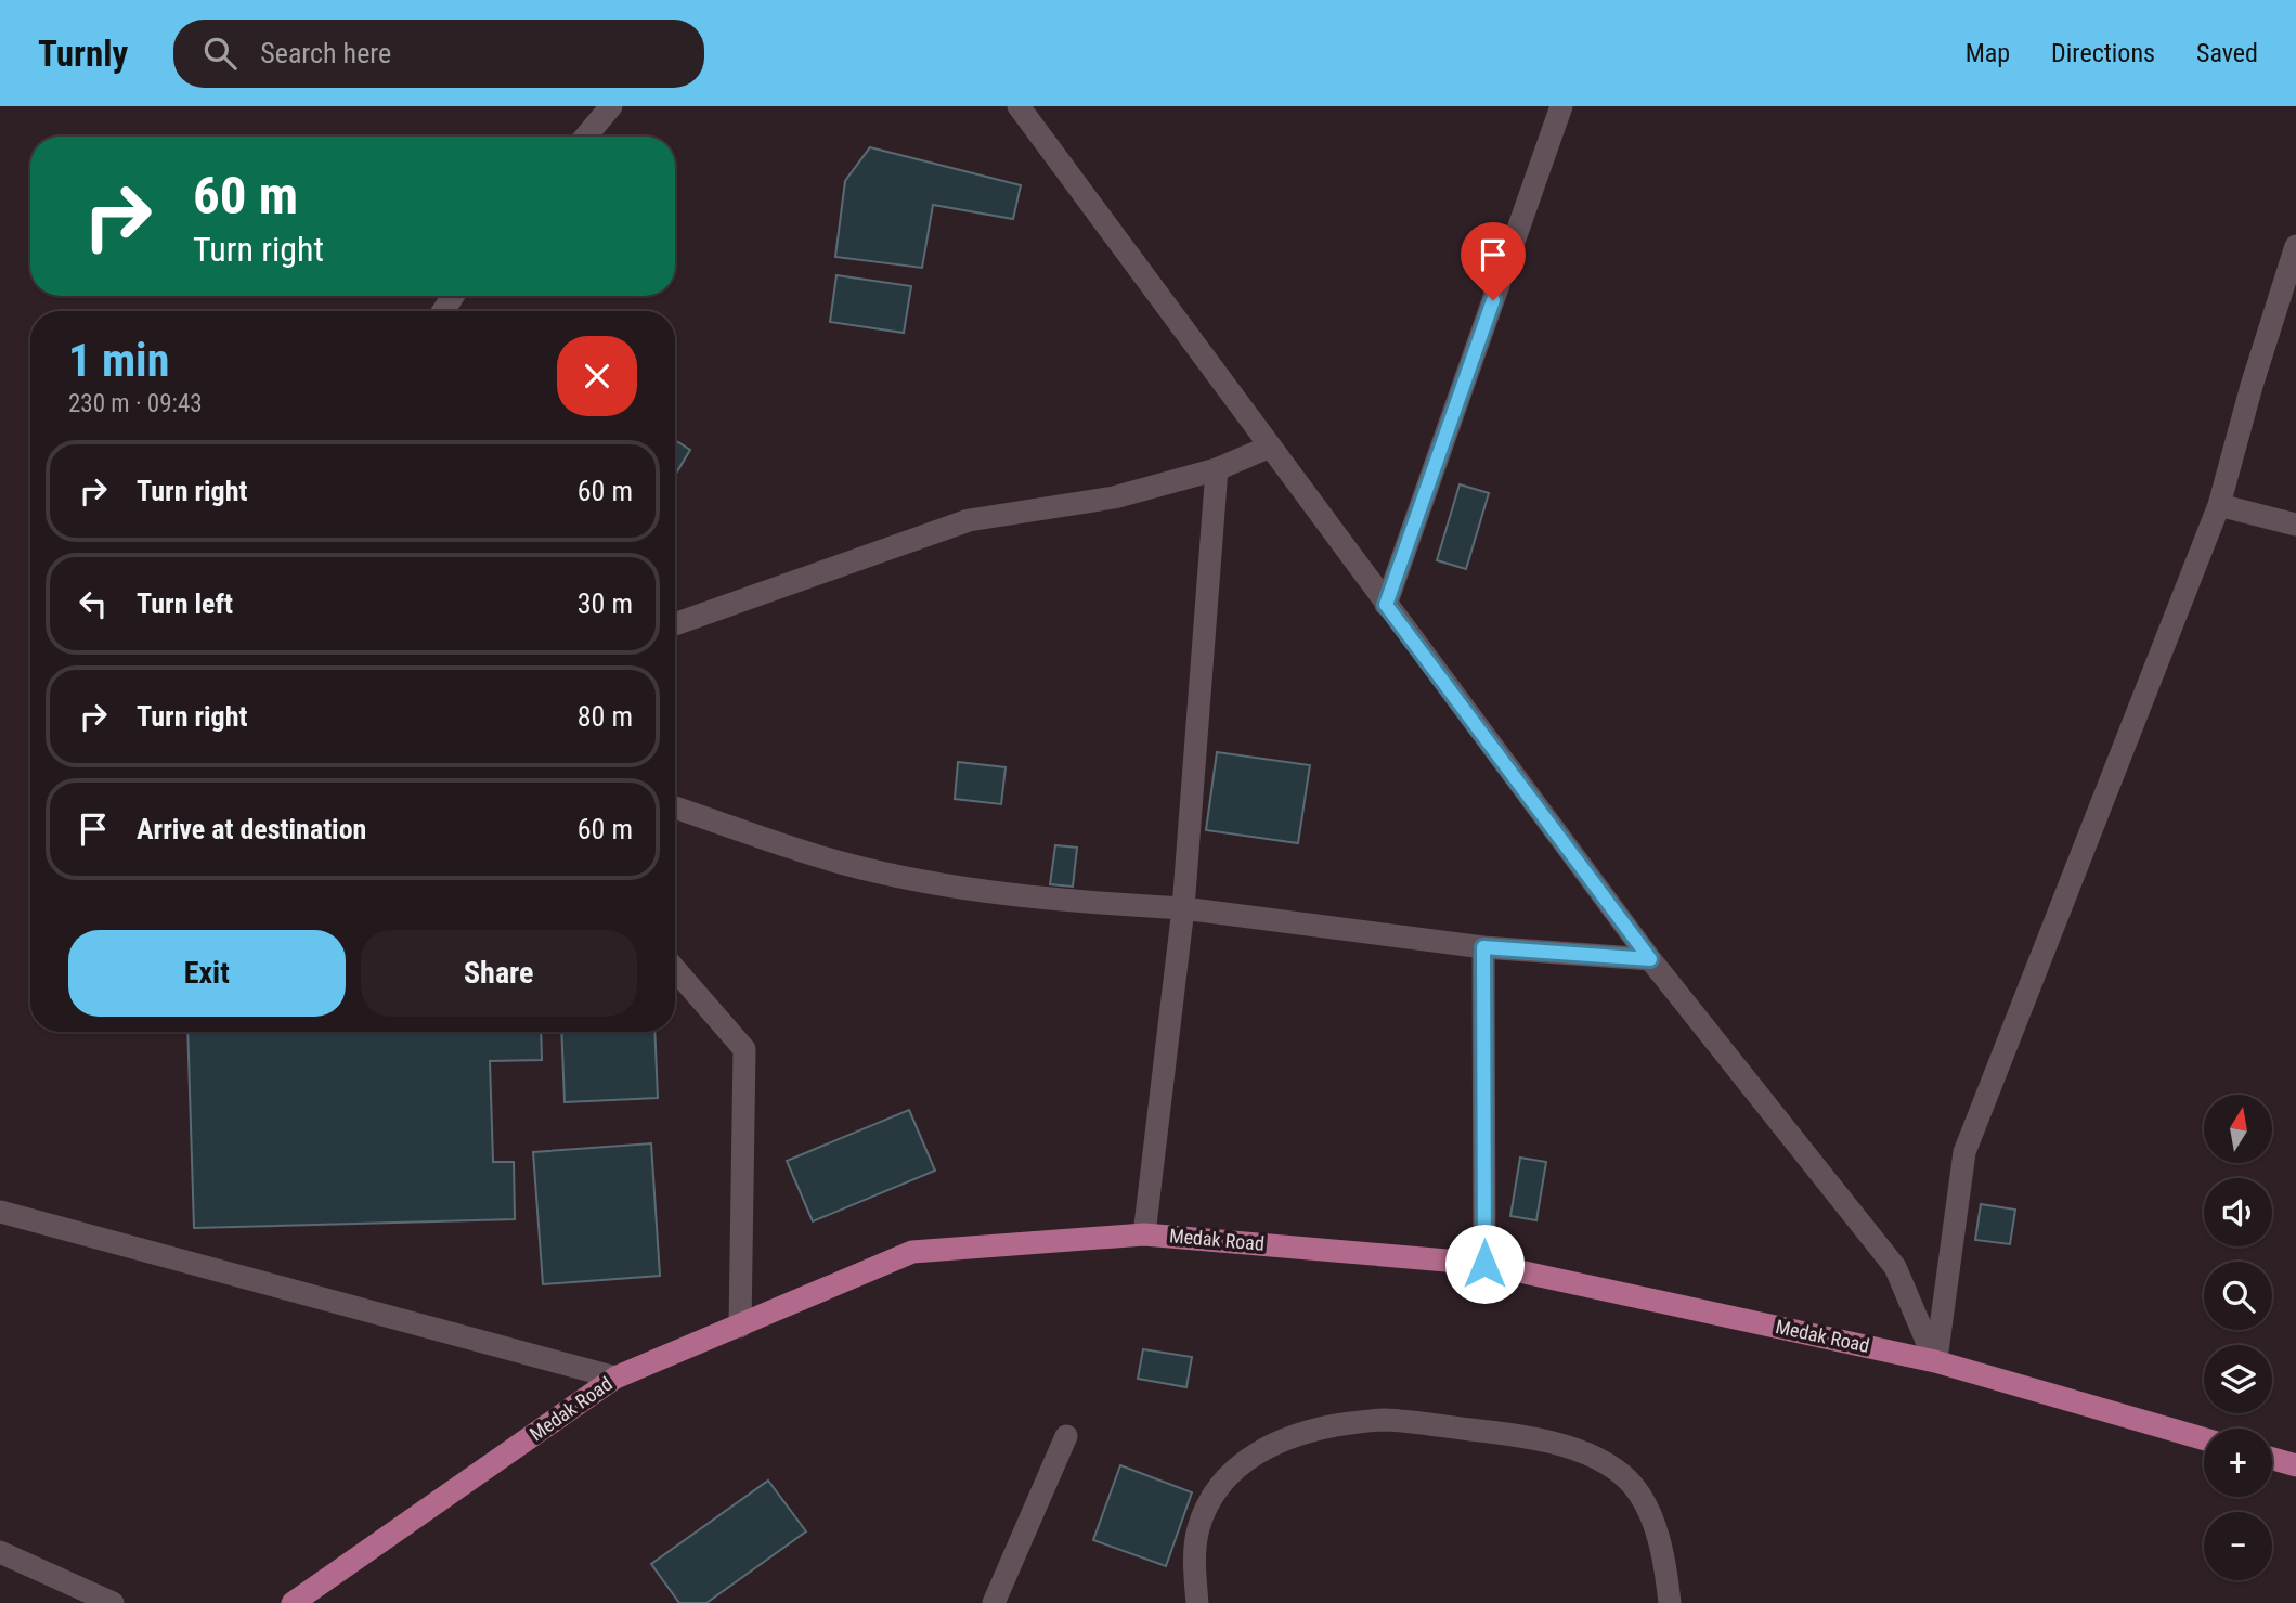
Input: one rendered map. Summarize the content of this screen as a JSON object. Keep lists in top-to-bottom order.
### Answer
{
  "streets": {
    "main road": ["Medak Road"]
  },
  "north": "top",
  "page": {
    "header": "Turnly",
    "search": "Search here",
    "nav": ["Map", "Directions", "Saved"],
    "turn": ["60 m", "Turn right"],
    "heading": ["1 min", "230 m · 09:43"],
    "list": [
      {
        "name": "Turn right",
        "value": "60 m"
      },
      {
        "name": "Turn left",
        "value": "30 m"
      },
      {
        "name": "Turn right",
        "value": "80 m"
      },
      {
        "name": "Arrive at destination",
        "value": "60 m"
      }
    ],
    "buttons": ["Exit", "Share"],
    "map_buttons": ["+", "−"]
  }
}
